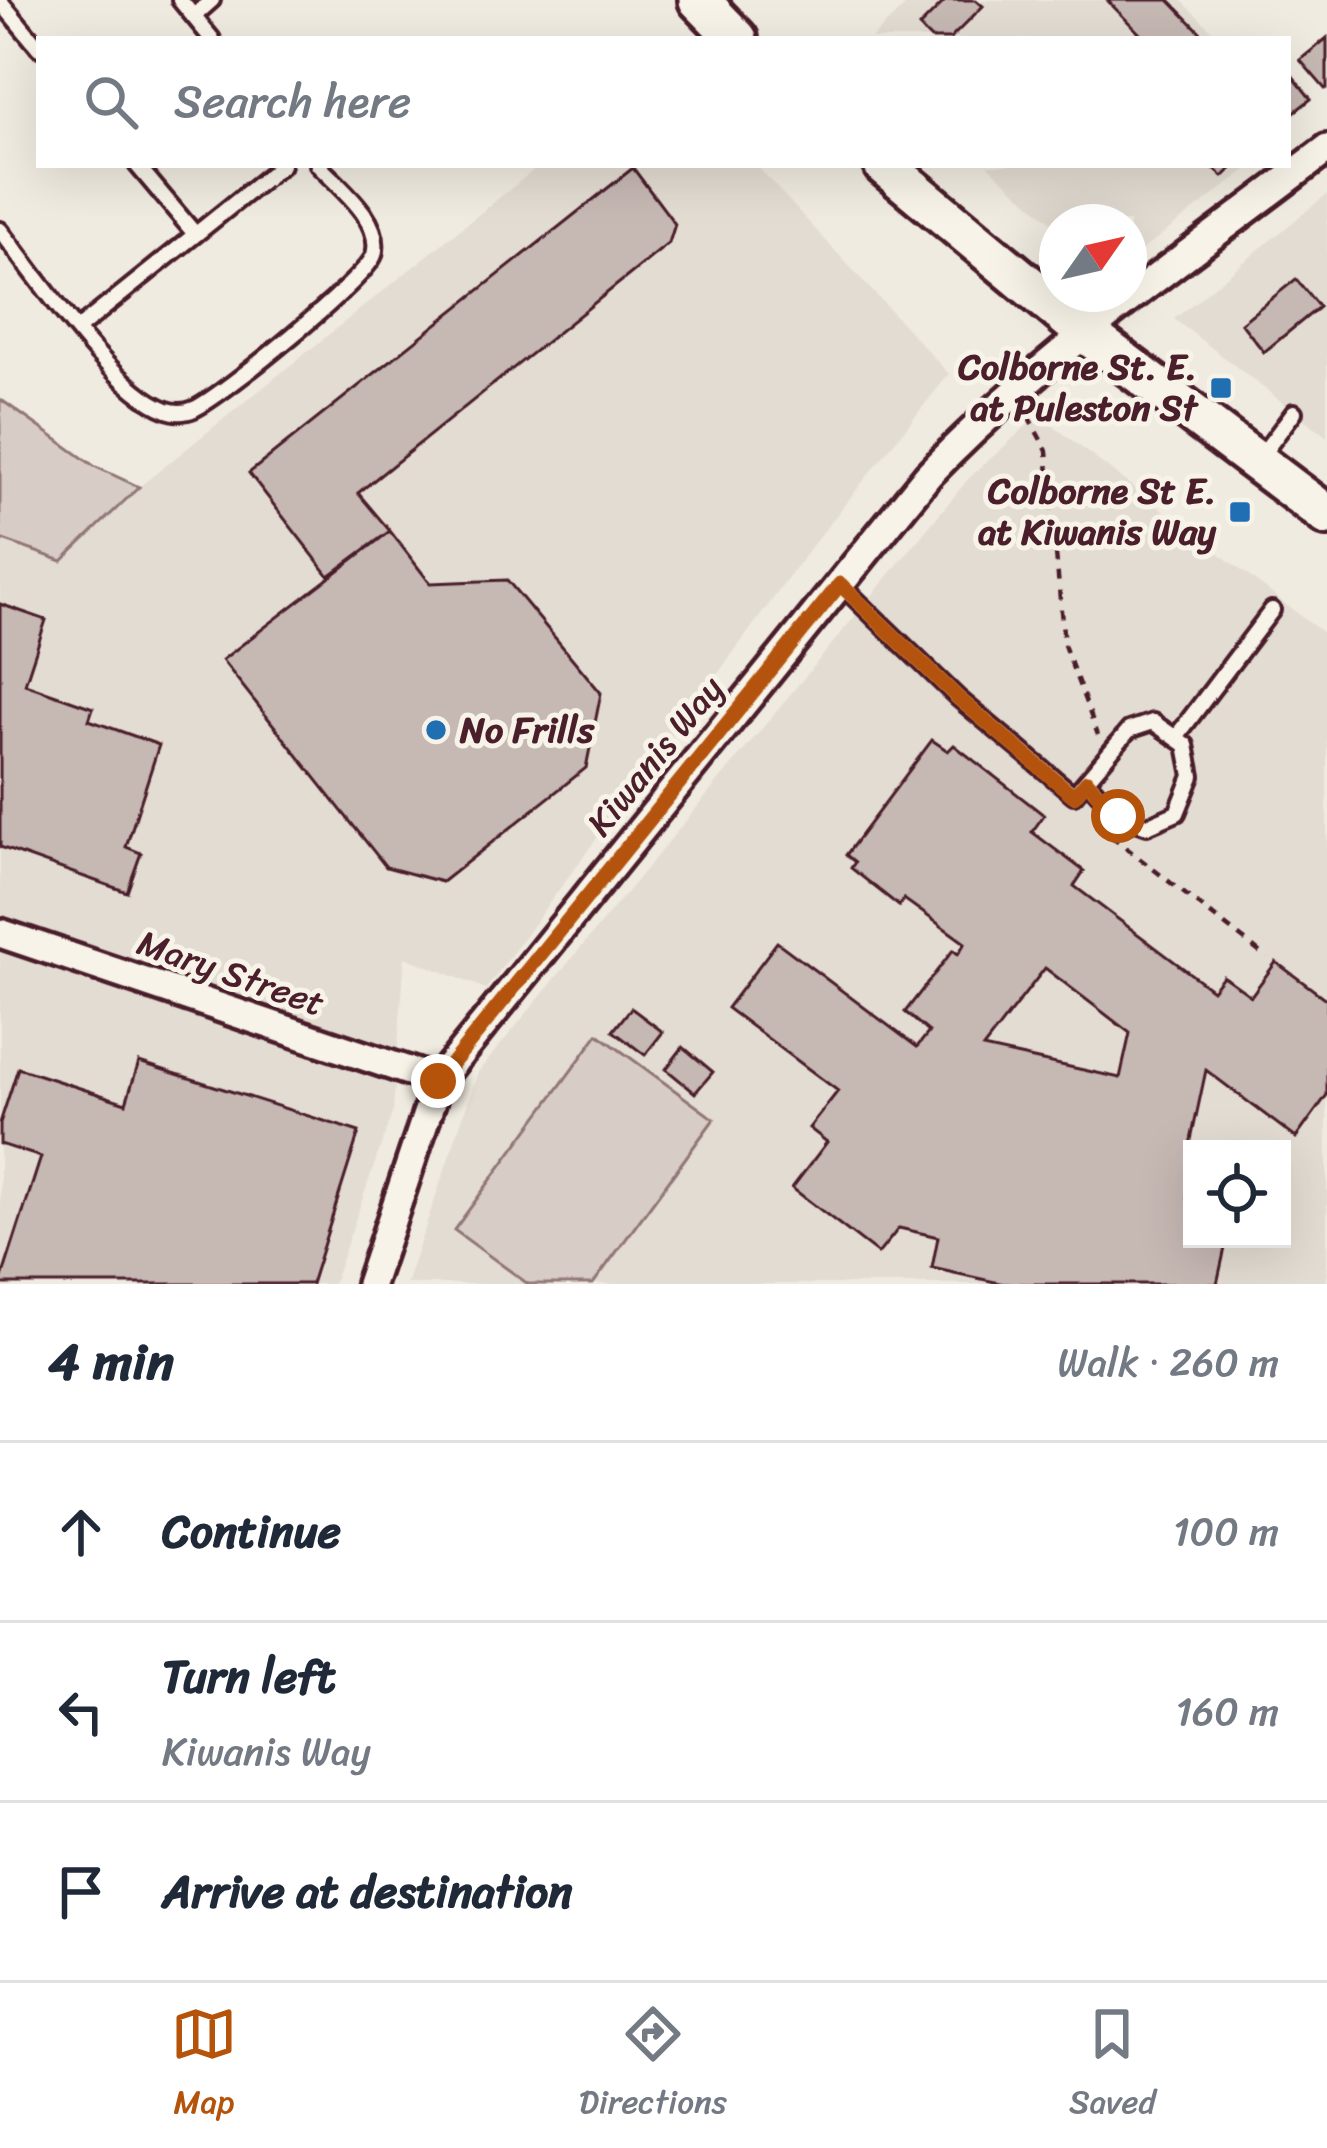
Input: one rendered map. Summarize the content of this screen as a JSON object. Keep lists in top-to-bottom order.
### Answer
{
  "streets": {
    "street": ["Kiwanis Way", "Mary Street"]
  },
  "crossings": [
    ["Kiwanis Way", "Mary Street"]
  ],
  "places": {
    "transit": ["Colborne St. E. at Puleston St", "Colborne St E. at Kiwanis Way"],
    "other": ["No Frills"]
  },
  "north": "top right",
  "page": {
    "search": "Search here",
    "heading": ["4 min", "Walk · 260 m"],
    "list": [
      ["Continue", "100 m"],
      ["Turn left", "Kiwanis Way", "160 m"],
      "Arrive at destination"
    ],
    "nav": ["Map", "Directions", "Saved"]
  }
}
